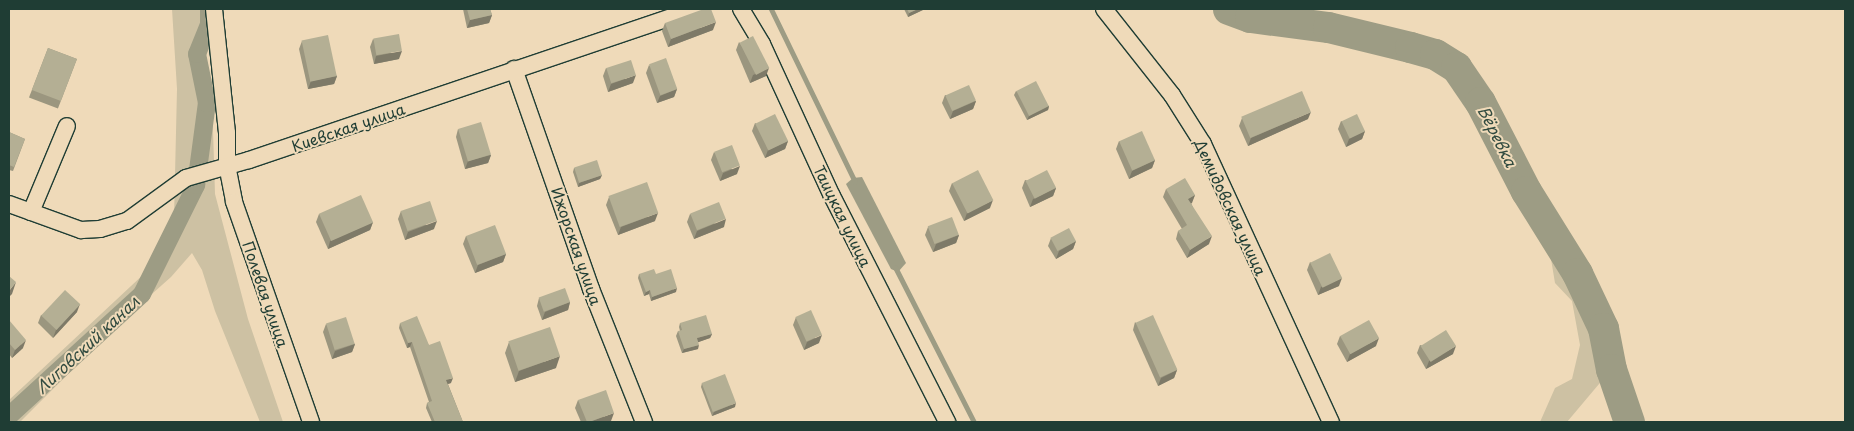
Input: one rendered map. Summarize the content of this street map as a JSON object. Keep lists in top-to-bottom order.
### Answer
{
  "streets": {
    "street": [
      "Киевская улица",
      "Демидовская улица",
      "Таицкая улица",
      "Ижорская улица",
      "Полевая улица"
    ]
  },
  "crossings": [
    ["Киевская улица", "Ижорская улица"],
    ["Киевская улица", "Полевая улица"]
  ],
  "water": ["Вёревка", "Лиговский канал"]
}
